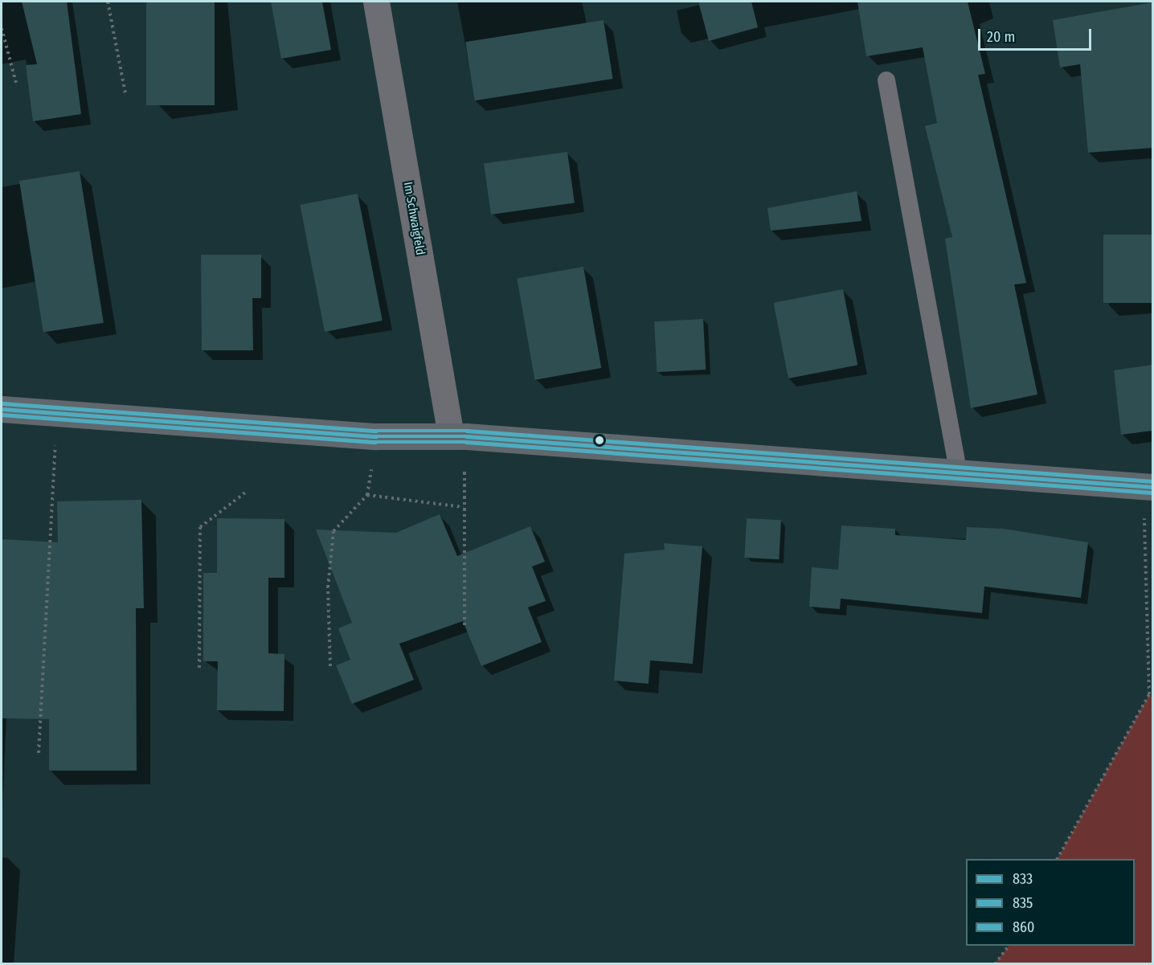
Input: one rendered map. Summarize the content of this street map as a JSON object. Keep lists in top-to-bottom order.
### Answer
{
  "streets": {
    "street": ["Im Schwaigfeld"]
  },
  "lines": ["transit line 860", "transit line 833", "transit line 835"],
  "legend": ["833", "835", "860"],
  "scale_bar": "20 m"
}
